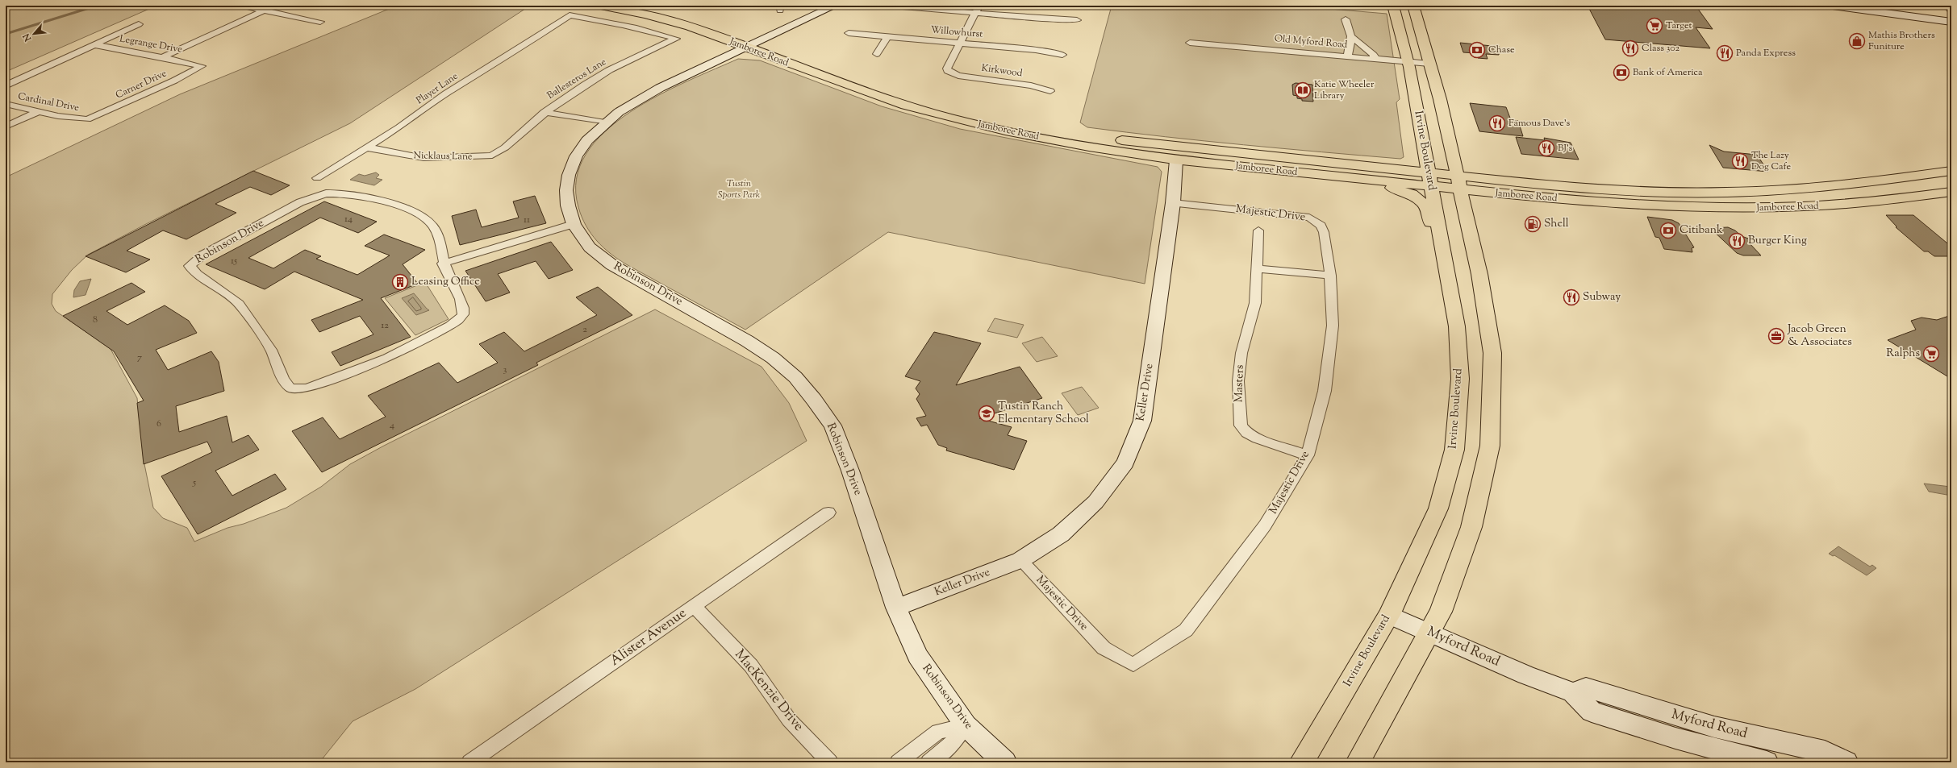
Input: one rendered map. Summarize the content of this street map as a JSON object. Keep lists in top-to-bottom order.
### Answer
{
  "streets": {
    "main road": ["Jamboree Road", "Irvine Boulevard"],
    "street": [
      "Willowhurst",
      "Old Myford Road",
      "Legrange Drive",
      "Kirkwood",
      "Ballesteros Lane",
      "Carner Drive",
      "Player Lane",
      "Cardinal Drive",
      "Nicklaus Lane",
      "Majestic Drive",
      "Robinson Drive",
      "Masters",
      "Keller Drive",
      "Alister Avenue",
      "Myford Road",
      "MacKenzie Drive"
    ]
  },
  "crossings": [
    ["Willowhurst", "Kirkwood"],
    ["Old Myford Road", "Irvine Boulevard"],
    ["Legrange Drive", "Carner Drive"],
    ["Jamboree Road", "Irvine Boulevard"],
    ["Jamboree Road", "Robinson Drive"],
    ["Jamboree Road", "Keller Drive"],
    ["Ballesteros Lane", "Player Lane"],
    ["Ballesteros Lane", "Nicklaus Lane"],
    ["Carner Drive", "Cardinal Drive"],
    ["Player Lane", "Nicklaus Lane"],
    ["Irvine Boulevard", "Myford Road"],
    ["Majestic Drive", "Masters"],
    ["Majestic Drive", "Keller Drive"],
    ["Robinson Drive", "Keller Drive"],
    ["Alister Avenue", "MacKenzie Drive"]
  ],
  "parks": ["Tustin Sports Park"],
  "places": {
    "supermarket": ["Target", "Ralphs"],
    "shop": ["Mathis Brothers Funiture"],
    "restaurant": [
      "Class 302",
      "Panda Express",
      "Famous Dave's",
      "BJ's",
      "The Lazy Dog Cafe",
      "Burger King",
      "Subway"
    ],
    "bank": ["Chase", "Bank of America", "Citibank"],
    "library": ["Katie Wheeler Library"],
    "fuel station": ["Shell"],
    "building": ["Leasing Office"],
    "office": ["Jacob Green & Associates"],
    "school or university": ["Tustin Ranch Elementary School"]
  },
  "house_numbers": [
    "14",
    "11",
    "15",
    "8",
    "12",
    "2",
    "7",
    "3",
    "6",
    "4",
    "5"
  ],
  "north": "bottom left"
}
